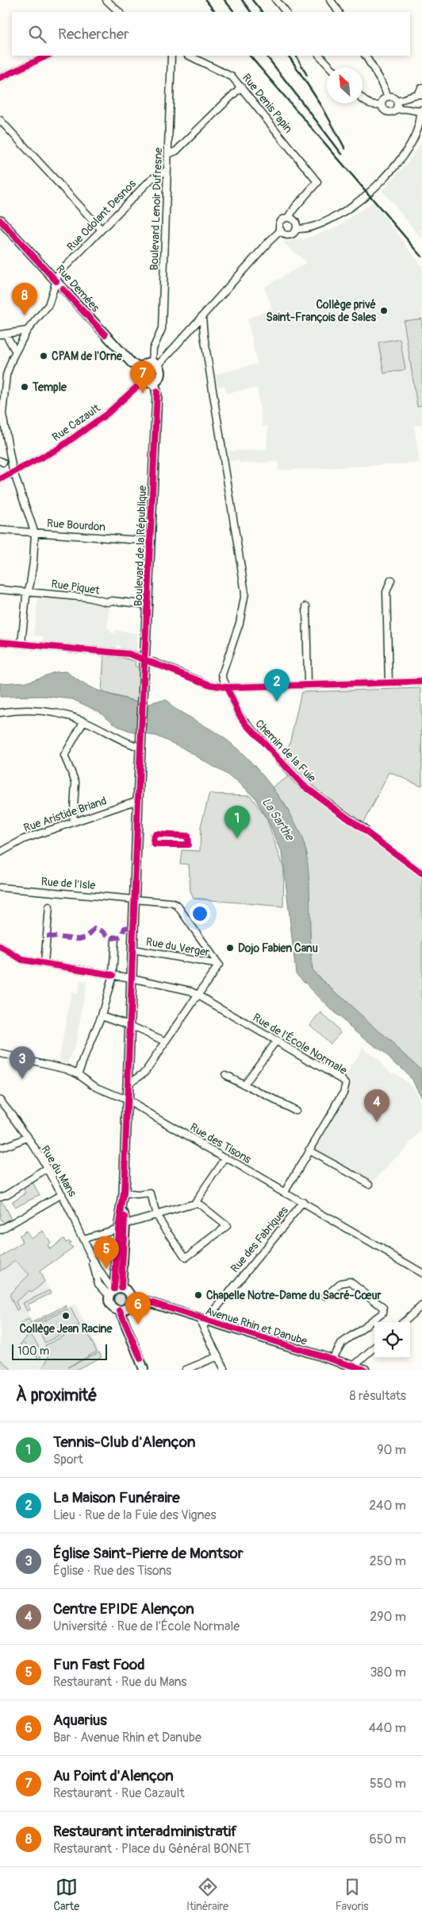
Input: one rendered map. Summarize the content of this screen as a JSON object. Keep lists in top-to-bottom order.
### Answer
{
  "streets": {
    "main road": ["Rue Demées", "Boulevard de la République", "Avenue Rhin et Danube"],
    "street": [
      "Rue Denis Papin",
      "Boulevard Lenoir Dufresne",
      "Rue Odolant Desnos",
      "Rue Cazault",
      "Rue Bourdon",
      "Rue Piquet",
      "Chemin de la Fuie",
      "Rue Aristide Briand",
      "Rue de l'Isle",
      "Rue du Verger",
      "Rue de l'École Normale",
      "Rue des Tisons",
      "Rue du Mans",
      "Rue des Fabriques"
    ]
  },
  "crossings": [
    ["Boulevard Lenoir Dufresne", "Rue Odolant Desnos"],
    ["Boulevard Lenoir Dufresne", "Rue Demées"],
    ["Boulevard Lenoir Dufresne", "Rue Cazault"],
    ["Boulevard Lenoir Dufresne", "Boulevard de la République"],
    ["Rue Odolant Desnos", "Rue Demées"],
    ["Rue Odolant Desnos", "Rue Cazault"],
    ["Rue Odolant Desnos", "Rue Bourdon"],
    ["Rue Demées", "Rue Cazault"],
    ["Rue Demées", "Boulevard de la République"],
    ["Rue Cazault", "Boulevard de la République"],
    ["Rue Bourdon", "Boulevard de la République"],
    ["Boulevard de la République", "Rue Piquet"],
    ["Rue de l'Isle", "Rue du Verger"],
    ["Rue de l'École Normale", "Rue des Tisons"],
    ["Rue des Tisons", "Rue des Fabriques"],
    ["Rue du Mans", "Avenue Rhin et Danube"],
    ["Rue des Fabriques", "Avenue Rhin et Danube"]
  ],
  "water": ["La Sarthe"],
  "places": [
    "Collège privé Saint-François de Sales",
    "CPAM de l'Orne",
    "Temple",
    "Dojo Fabien Canu",
    "Chapelle Notre-Dame du Sacré-Cœur",
    "Collège Jean Racine"
  ],
  "scale_bar": "100 m",
  "north": "top left",
  "page": {
    "search": "Rechercher",
    "pins": [
      "8",
      "7",
      "2",
      "1",
      "3",
      "4",
      "5",
      "6"
    ],
    "scale": "100 m",
    "heading": ["À proximité", "8 résultats"],
    "list": [
      {
        "mark": "1",
        "name": "Tennis-Club d'Alençon",
        "note": "Sport",
        "value": "90 m"
      },
      {
        "mark": "2",
        "name": "La Maison Funéraire",
        "note": "Lieu · Rue de la Fuie des Vignes",
        "value": "240 m"
      },
      {
        "mark": "3",
        "name": "Église Saint-Pierre de Montsor",
        "note": "Église · Rue des Tisons",
        "value": "250 m"
      },
      {
        "mark": "4",
        "name": "Centre EPIDE Alençon",
        "note": "Université · Rue de l'École Normale",
        "value": "290 m"
      },
      {
        "mark": "5",
        "name": "Fun Fast Food",
        "note": "Restaurant · Rue du Mans",
        "value": "380 m"
      },
      {
        "mark": "6",
        "name": "Aquarius",
        "note": "Bar · Avenue Rhin et Danube",
        "value": "440 m"
      },
      {
        "mark": "7",
        "name": "Au Point d'Alençon",
        "note": "Restaurant · Rue Cazault",
        "value": "550 m"
      },
      {
        "mark": "8",
        "name": "Restaurant interadministratif",
        "note": "Restaurant · Place du Général BONET",
        "value": "650 m"
      }
    ],
    "nav": ["Carte", "Itinéraire", "Favoris"]
  }
}
